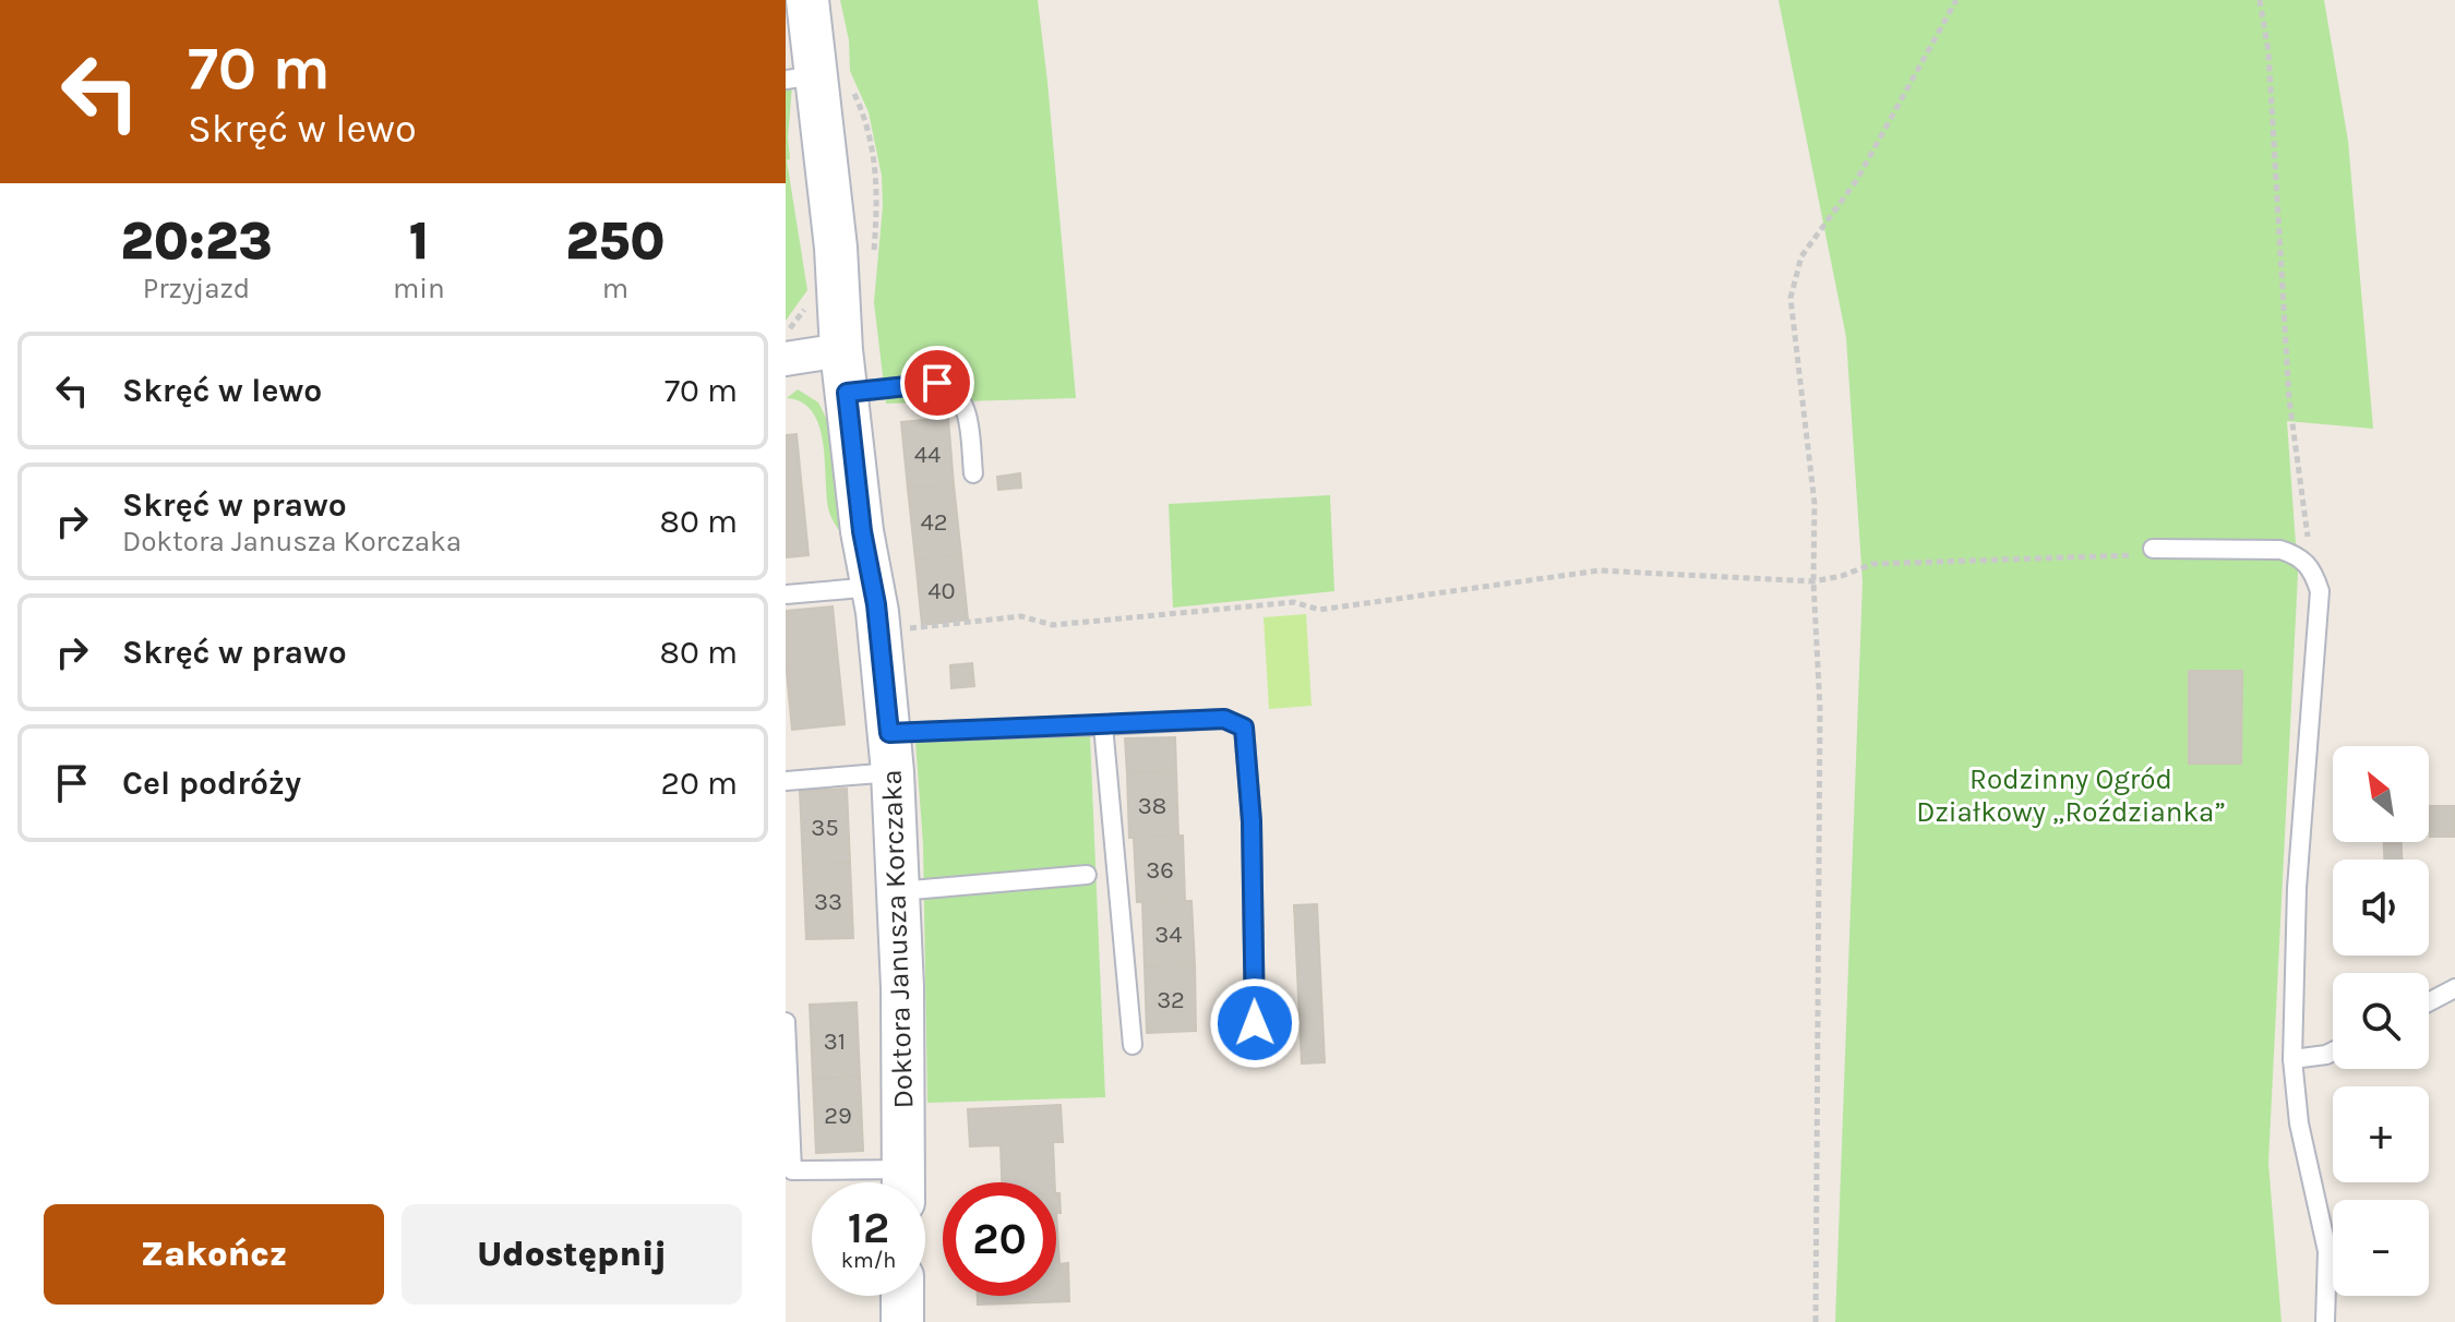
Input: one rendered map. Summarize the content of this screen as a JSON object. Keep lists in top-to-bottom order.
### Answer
{
  "streets": {
    "street": ["Doktora Janusza Korczaka"]
  },
  "parks": ["Rodzinny Ogród Działkowy „Roździanka”"],
  "house_numbers": [
    "44",
    "42",
    "40",
    "38",
    "35",
    "36",
    "33",
    "34",
    "32",
    "31",
    "29"
  ],
  "north": "top left",
  "page": {
    "turn": ["70 m", "Skręć w lewo"],
    "eta": [
      "20:23",
      "Przyjazd",
      "1",
      "min",
      "250",
      "m"
    ],
    "list": [
      {
        "name": "Skręć w lewo",
        "value": "70 m"
      },
      {
        "name": "Skręć w prawo",
        "note": "Doktora Janusza Korczaka",
        "value": "80 m"
      },
      {
        "name": "Skręć w prawo",
        "value": "80 m"
      },
      {
        "name": "Cel podróży",
        "value": "20 m"
      }
    ],
    "map_buttons": ["+", "−"],
    "speed": "12 km/h",
    "limit": "20",
    "buttons": ["Zakończ", "Udostępnij"]
  }
}
